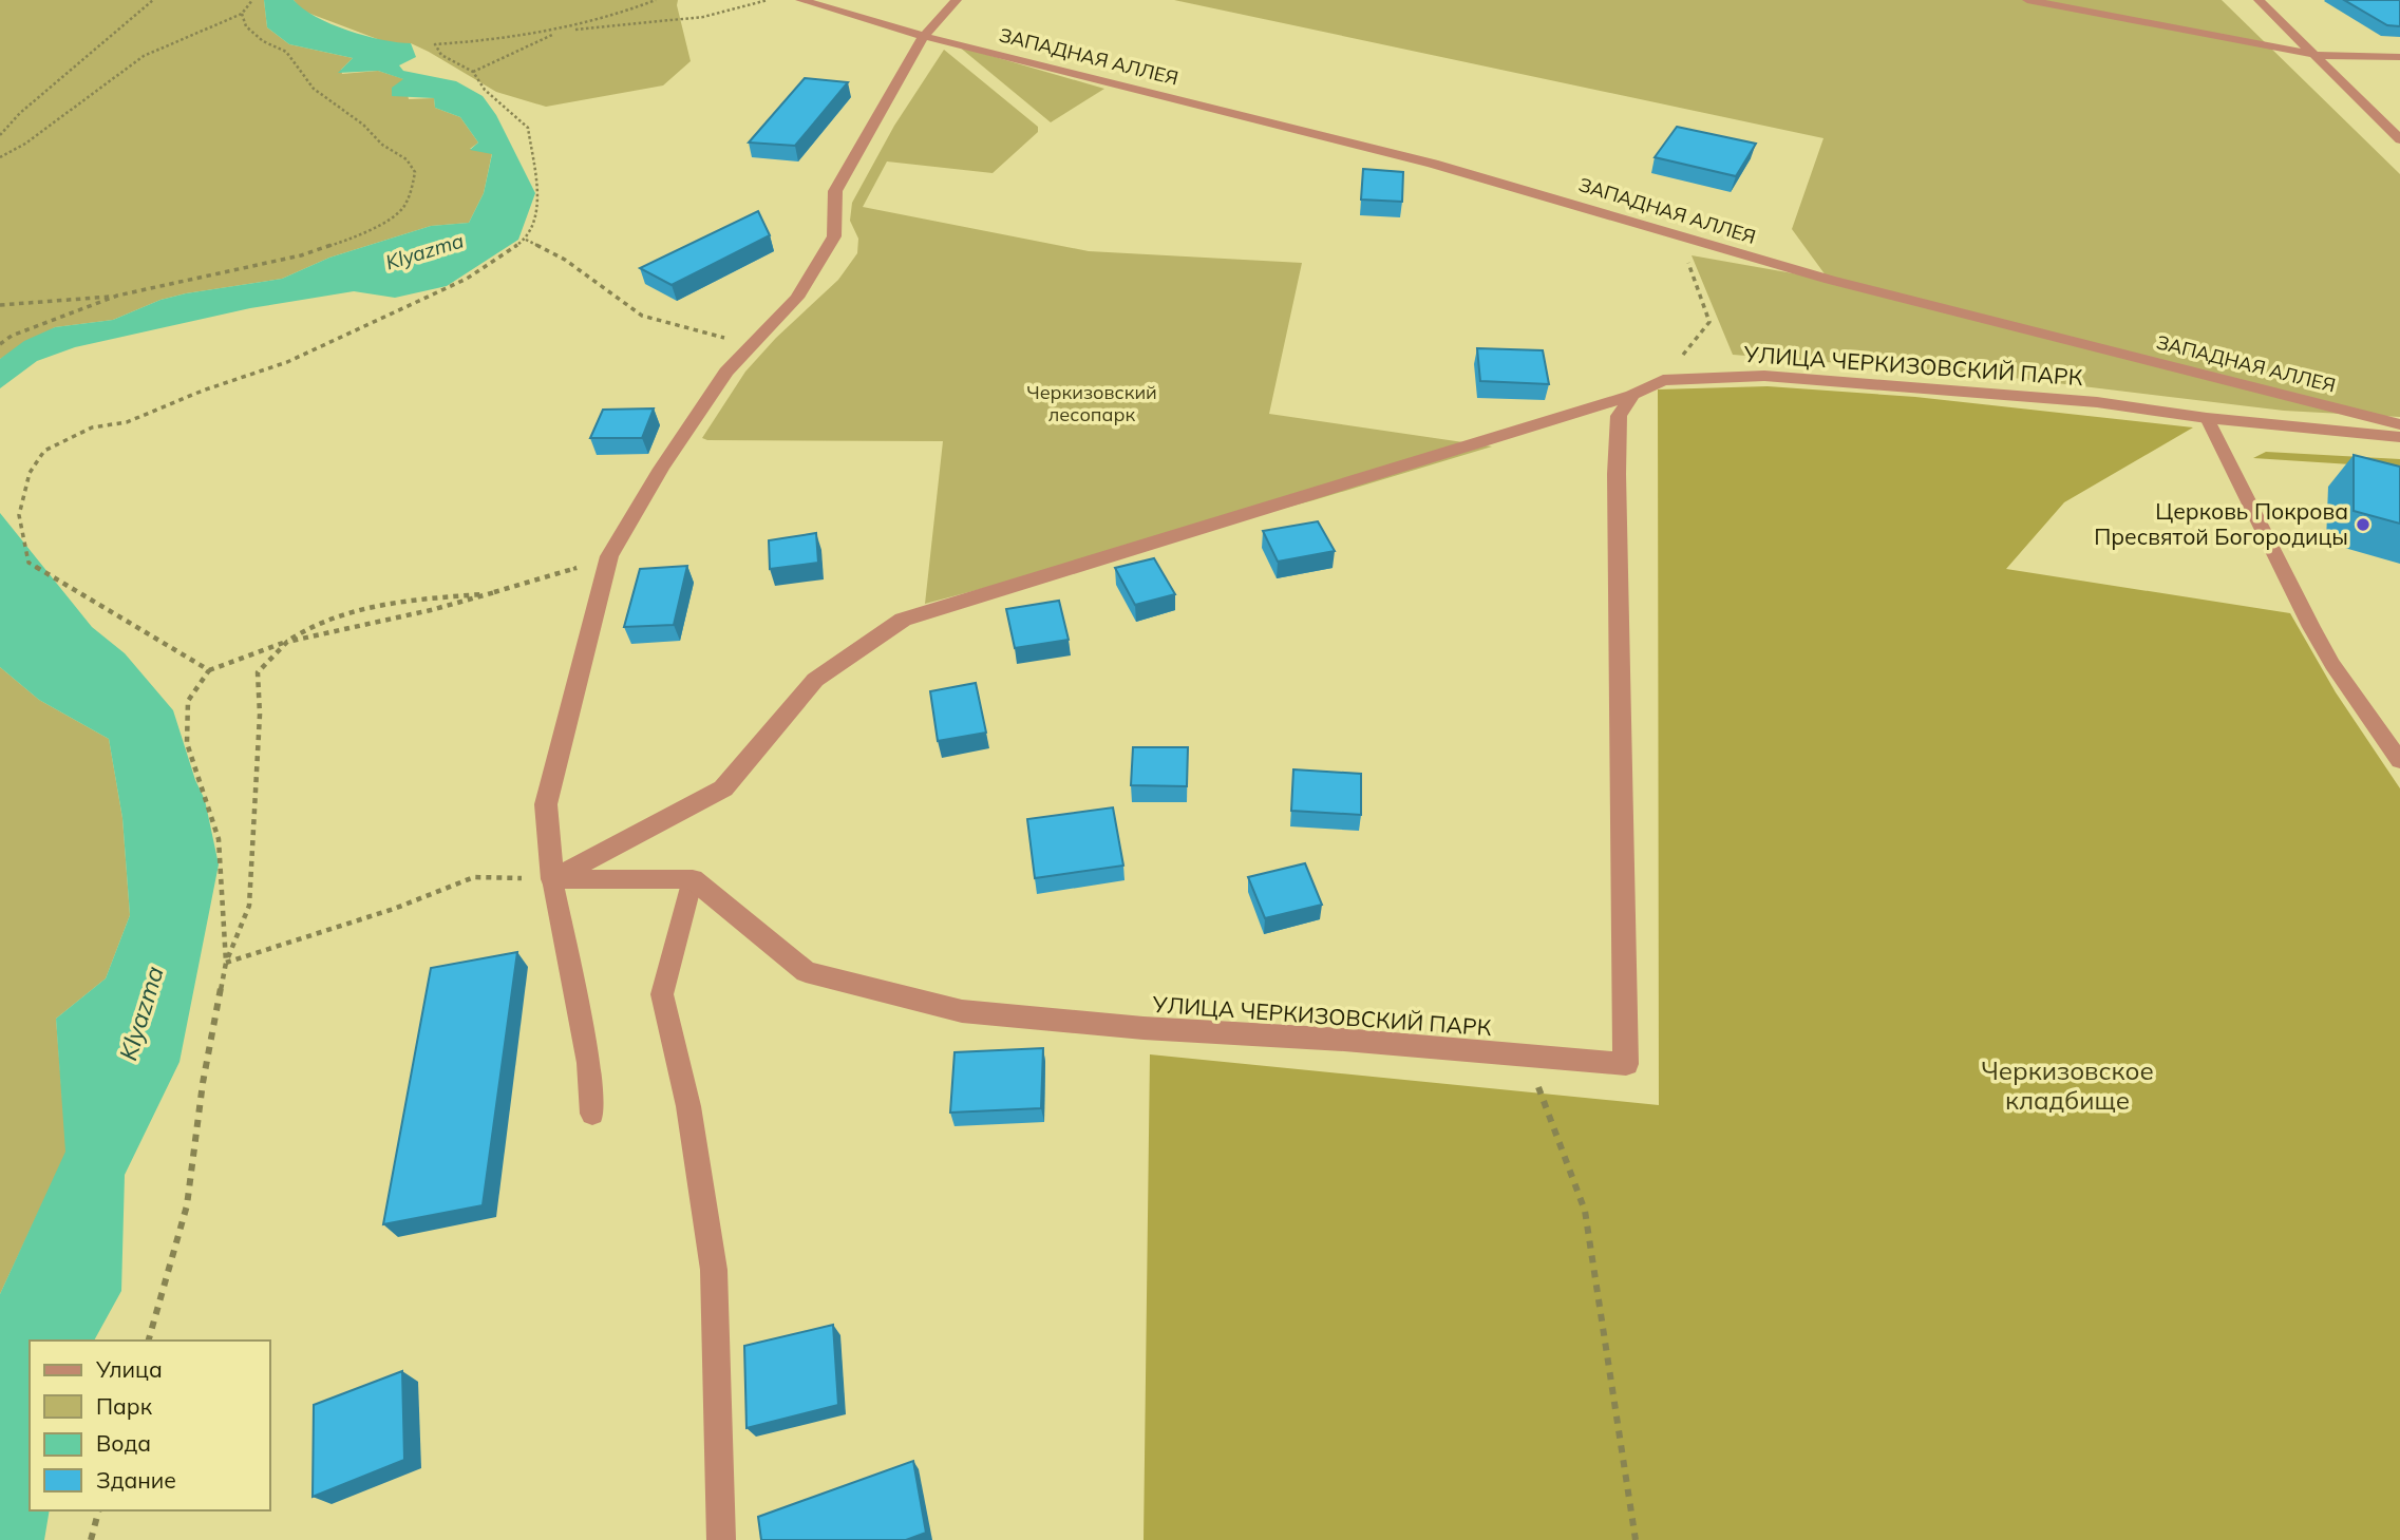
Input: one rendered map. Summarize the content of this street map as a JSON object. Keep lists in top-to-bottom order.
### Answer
{
  "streets": {
    "street": ["ЗАПАДНАЯ АЛЛЕЯ", "УЛИЦА ЧЕРКИЗОВСКИЙ ПАРК"]
  },
  "water": ["Klyazma"],
  "parks": ["Черкизовский лесопарк", "Черкизовское кладбище"],
  "places": ["Церковь Покрова Пресвятой Богородицы"],
  "legend": [
    "Улица",
    "Парк",
    "Вода",
    "Здание"
  ]
}
